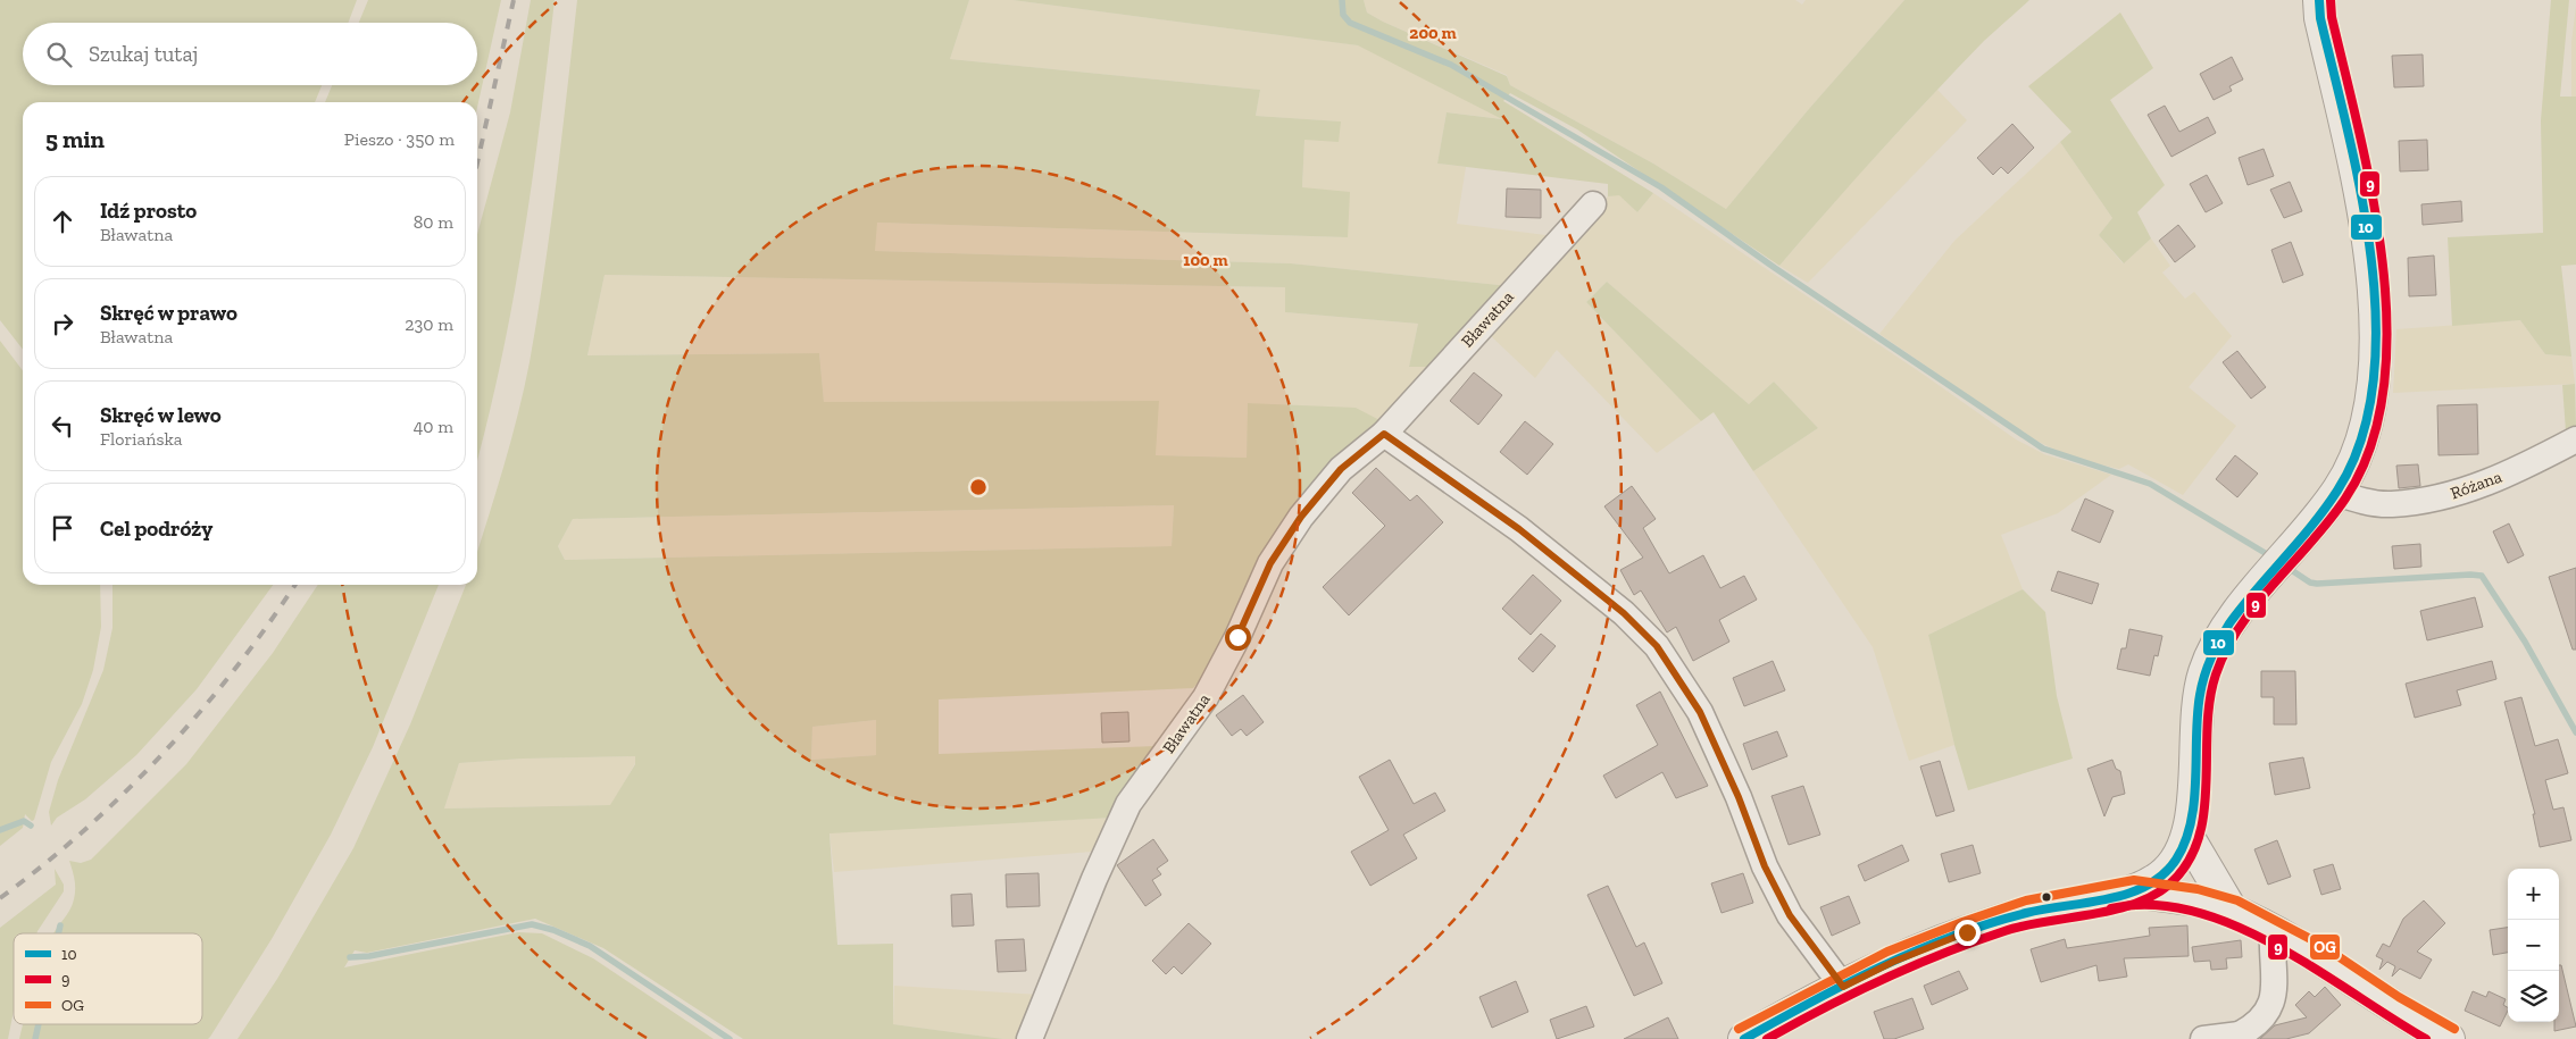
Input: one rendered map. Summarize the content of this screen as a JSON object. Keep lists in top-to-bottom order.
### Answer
{
  "streets": {
    "street": ["Bławatna", "Różana"]
  },
  "lines": ["transit line 10", "transit line 9", "transit line OG"],
  "legend": ["10", "9", "OG"],
  "page": {
    "search": "Szukaj tutaj",
    "heading": ["5 min", "Pieszo · 350 m"],
    "list": [
      ["Idź prosto", "Bławatna", "80 m"],
      ["Skręć w prawo", "Bławatna", "230 m"],
      ["Skręć w lewo", "Floriańska", "40 m"],
      "Cel podróży"
    ],
    "map_buttons": ["+", "−"]
  },
  "rings": ["200 m", "100 m"]
}
